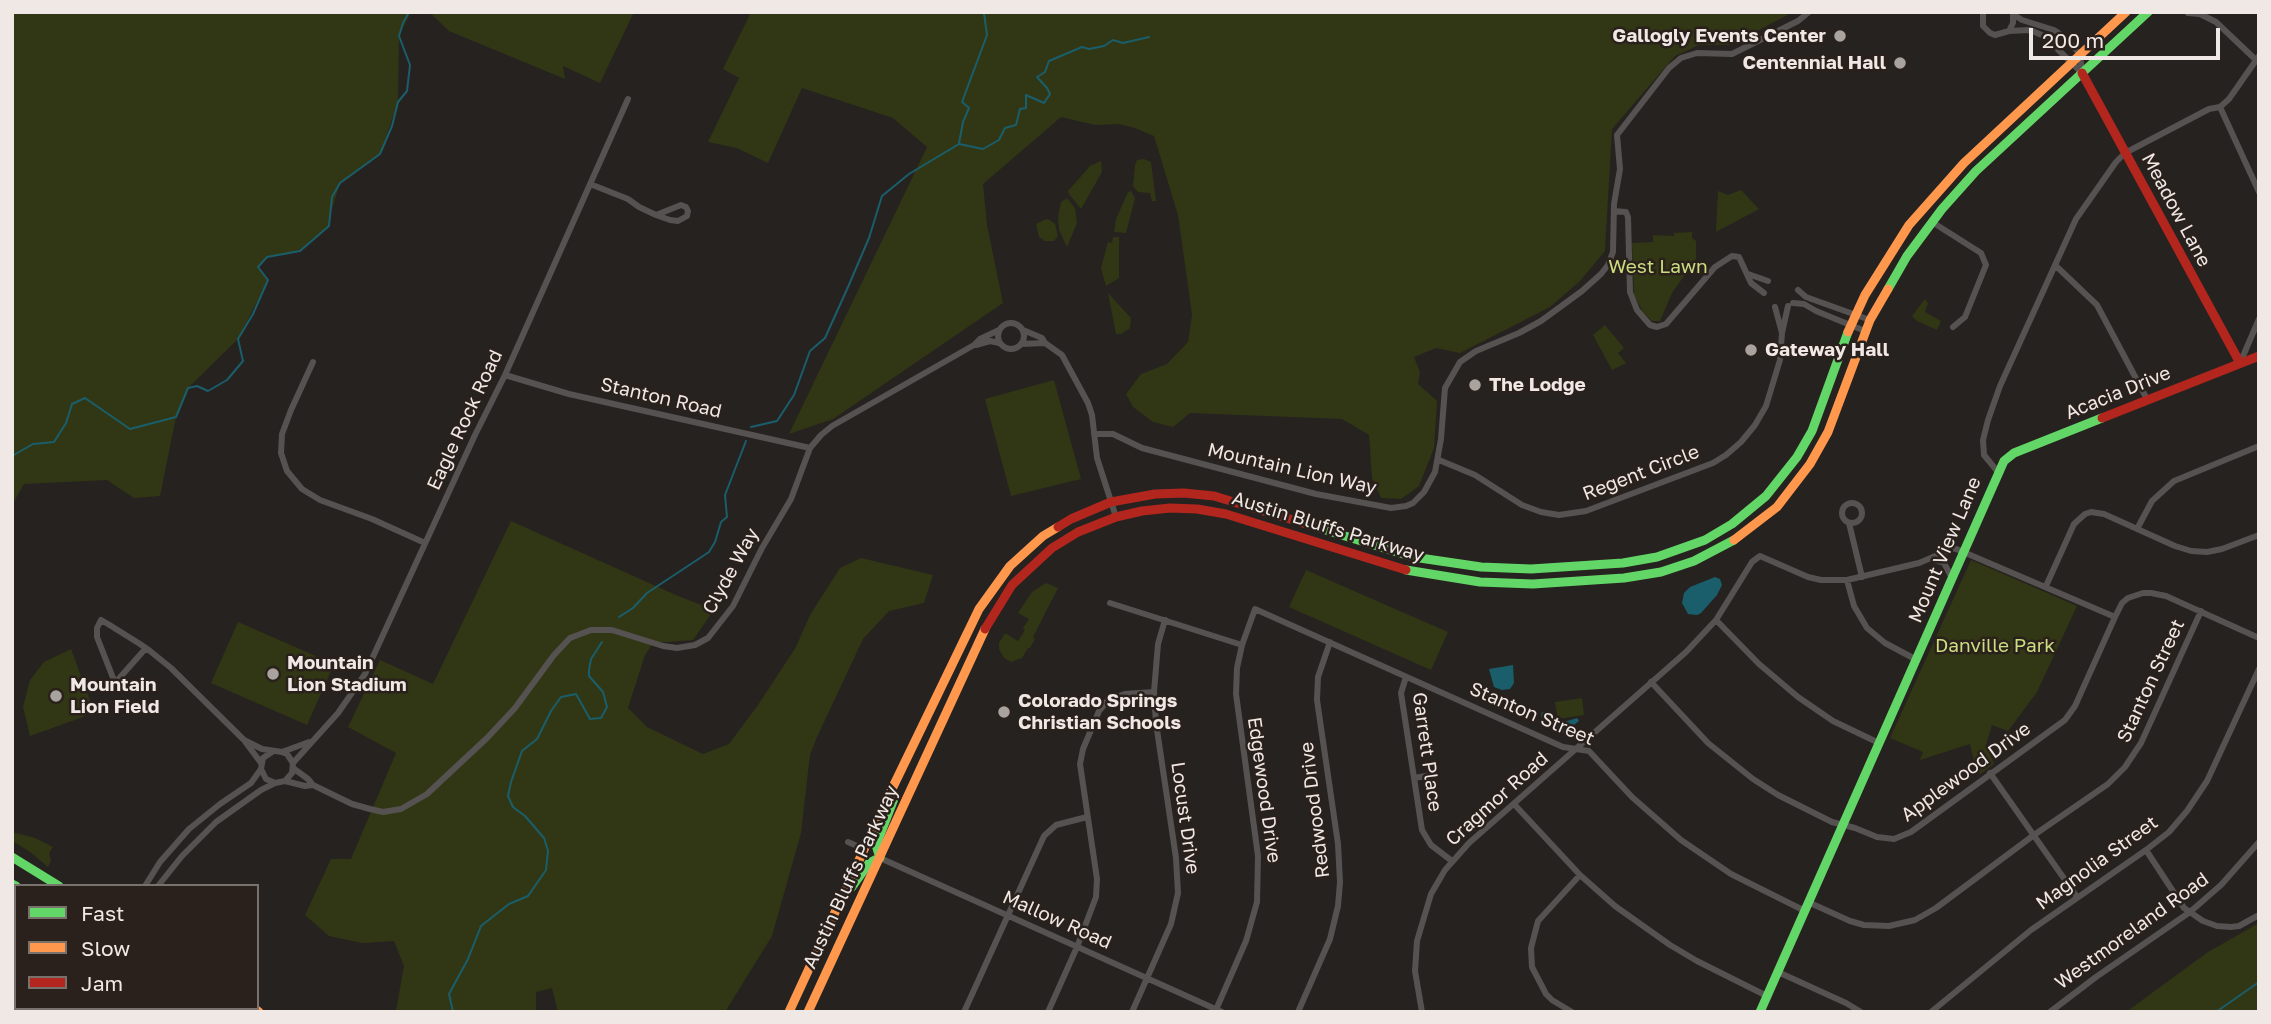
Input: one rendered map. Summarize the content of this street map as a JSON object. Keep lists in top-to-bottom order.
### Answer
{
  "streets": {
    "main road": [
      "Meadow Lane",
      "Acacia Drive",
      "Austin Bluffs Parkway",
      "Mount View Lane"
    ],
    "street": [
      "Stanton Road",
      "Eagle Rock Road",
      "Mountain Lion Way",
      "Regent Circle",
      "Clyde Way",
      "Stanton Street",
      "Garrett Place",
      "Applewood Drive",
      "Edgewood Drive",
      "Cragmor Road",
      "Redwood Drive",
      "Locust Drive",
      "Magnolia Street",
      "Mallow Road",
      "Westmoreland Road"
    ]
  },
  "crossings": [
    ["Meadow Lane", "Acacia Drive"],
    ["Meadow Lane", "Austin Bluffs Parkway"],
    ["Meadow Lane", "Mount View Lane"],
    ["Acacia Drive", "Mount View Lane"],
    ["Stanton Road", "Eagle Rock Road"],
    ["Stanton Road", "Clyde Way"],
    ["Mountain Lion Way", "Regent Circle"],
    ["Regent Circle", "Austin Bluffs Parkway"],
    ["Austin Bluffs Parkway", "Mallow Road"],
    ["Mount View Lane", "Stanton Street"],
    ["Mount View Lane", "Applewood Drive"],
    ["Stanton Street", "Garrett Place"],
    ["Stanton Street", "Edgewood Drive"],
    ["Stanton Street", "Cragmor Road"],
    ["Stanton Street", "Redwood Drive"],
    ["Garrett Place", "Cragmor Road"],
    ["Applewood Drive", "Cragmor Road"],
    ["Edgewood Drive", "Mallow Road"],
    ["Locust Drive", "Mallow Road"]
  ],
  "parks": ["West Lawn", "Danville Park"],
  "places": [
    "Gallogly Events Center",
    "Centennial Hall",
    "Gateway Hall",
    "The Lodge",
    "Mountain Lion Stadium",
    "Mountain Lion Field",
    "Colorado Springs Christian Schools"
  ],
  "legend": ["Fast", "Slow", "Jam"],
  "scale_bar": "200 m"
}
